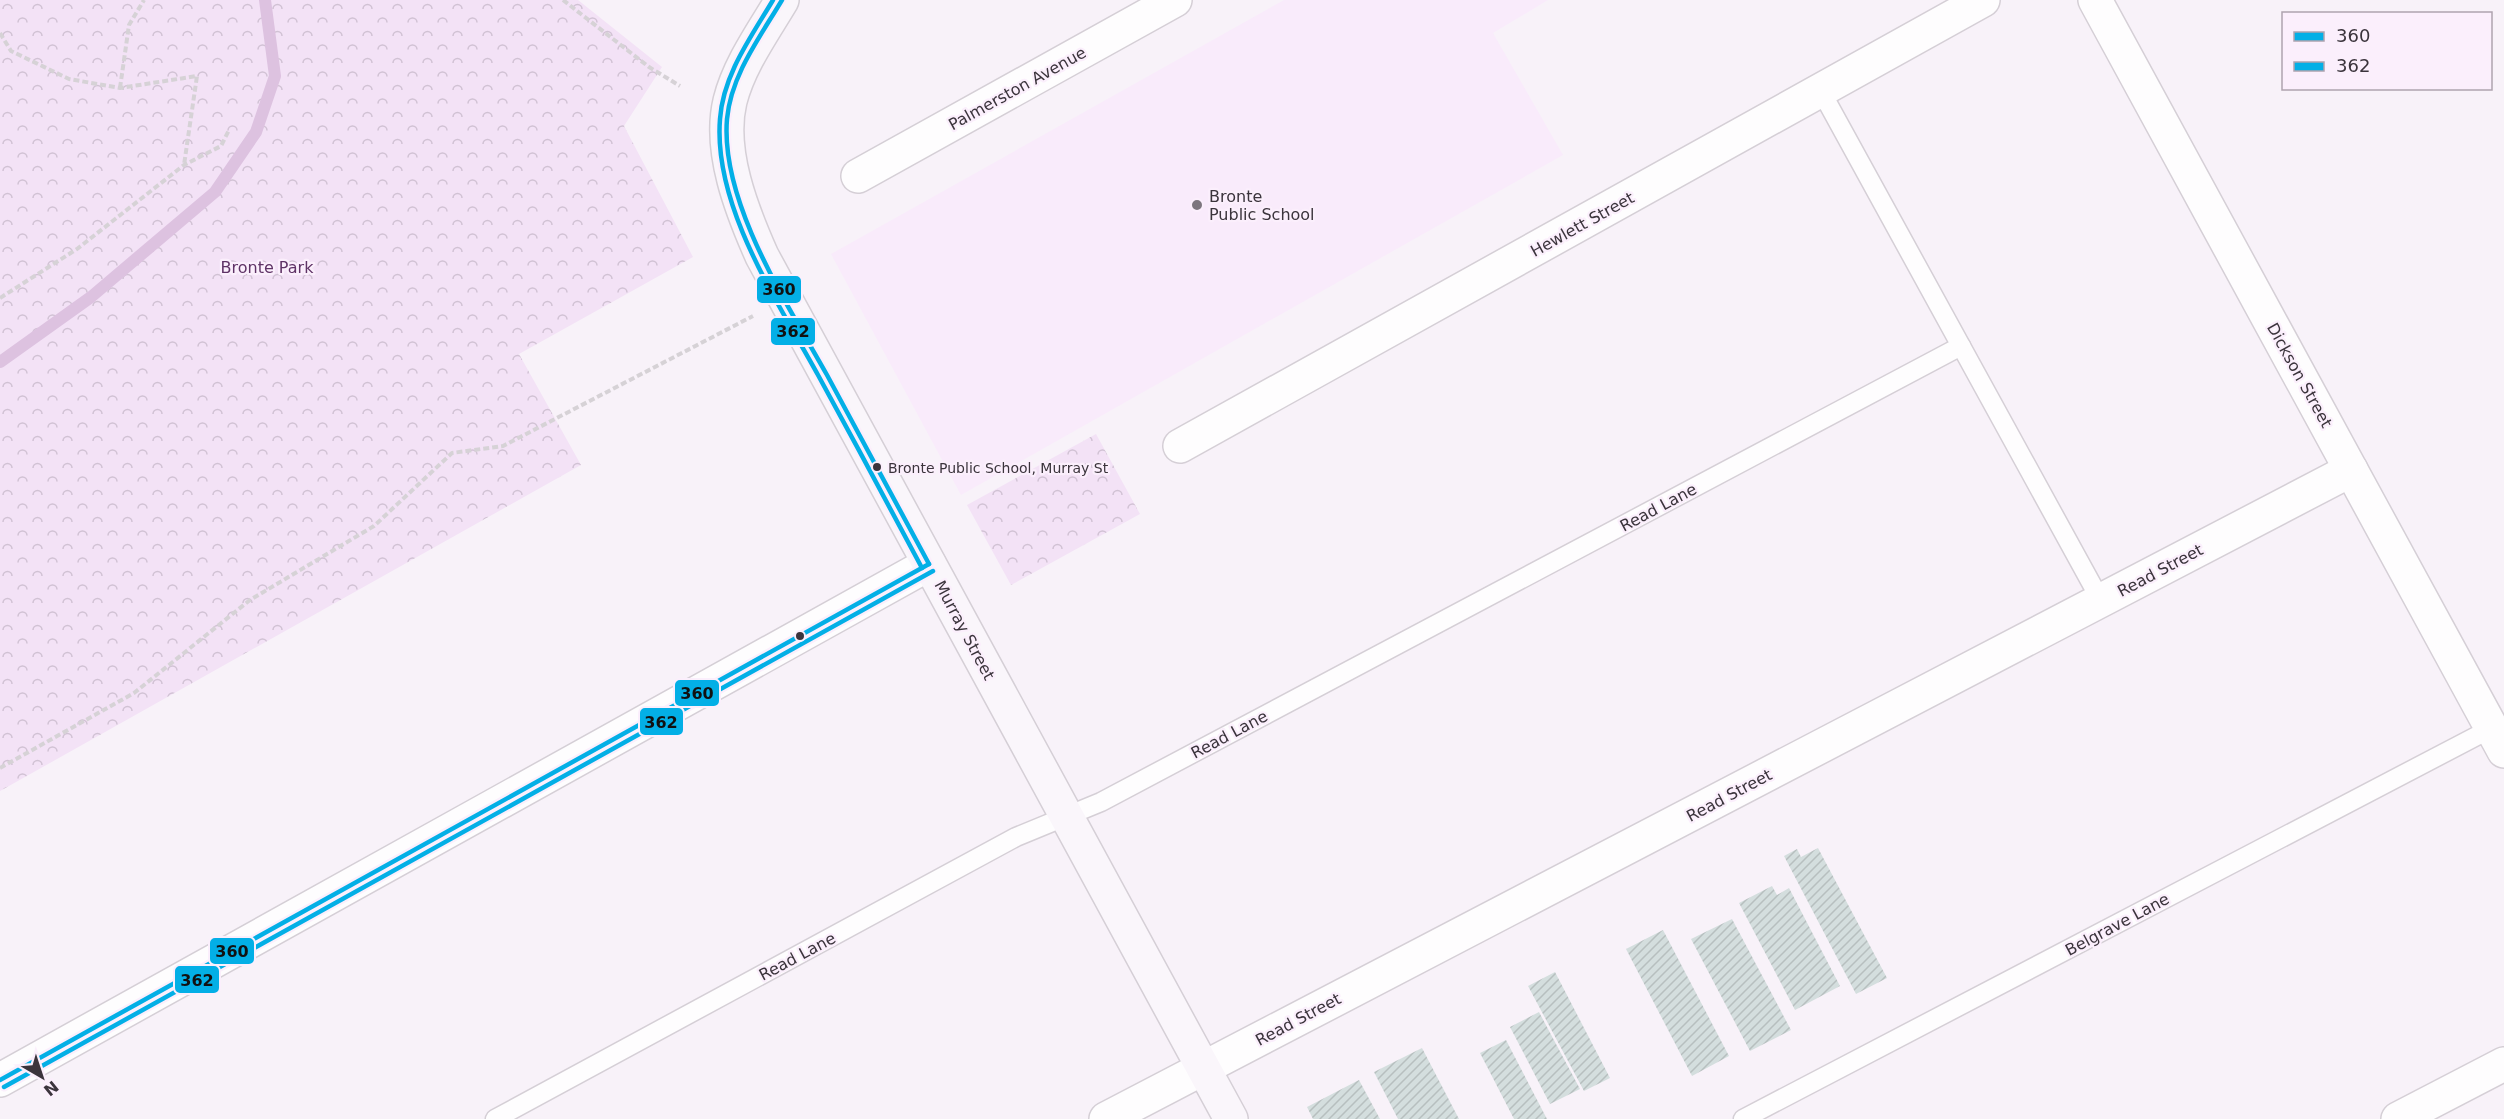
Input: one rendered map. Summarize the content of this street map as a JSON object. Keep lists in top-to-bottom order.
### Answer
{
  "streets": {
    "main road": ["Murray Street"],
    "street": [
      "Palmerston Avenue",
      "Hewlett Street",
      "Dickson Street",
      "Read Street"
    ],
    "lane": ["Read Lane", "Belgrave Lane"]
  },
  "crossings": [
    ["Dickson Street", "Read Street"],
    ["Dickson Street", "Belgrave Lane"],
    ["Read Lane", "Murray Street"],
    ["Read Street", "Murray Street"]
  ],
  "parks": ["Bronte Park"],
  "places": ["Bronte Public School", "Bronte Public School, Murray St"],
  "lines": ["transit line 360", "transit line 362"],
  "legend": ["360", "362"],
  "north": "bottom right"
}
